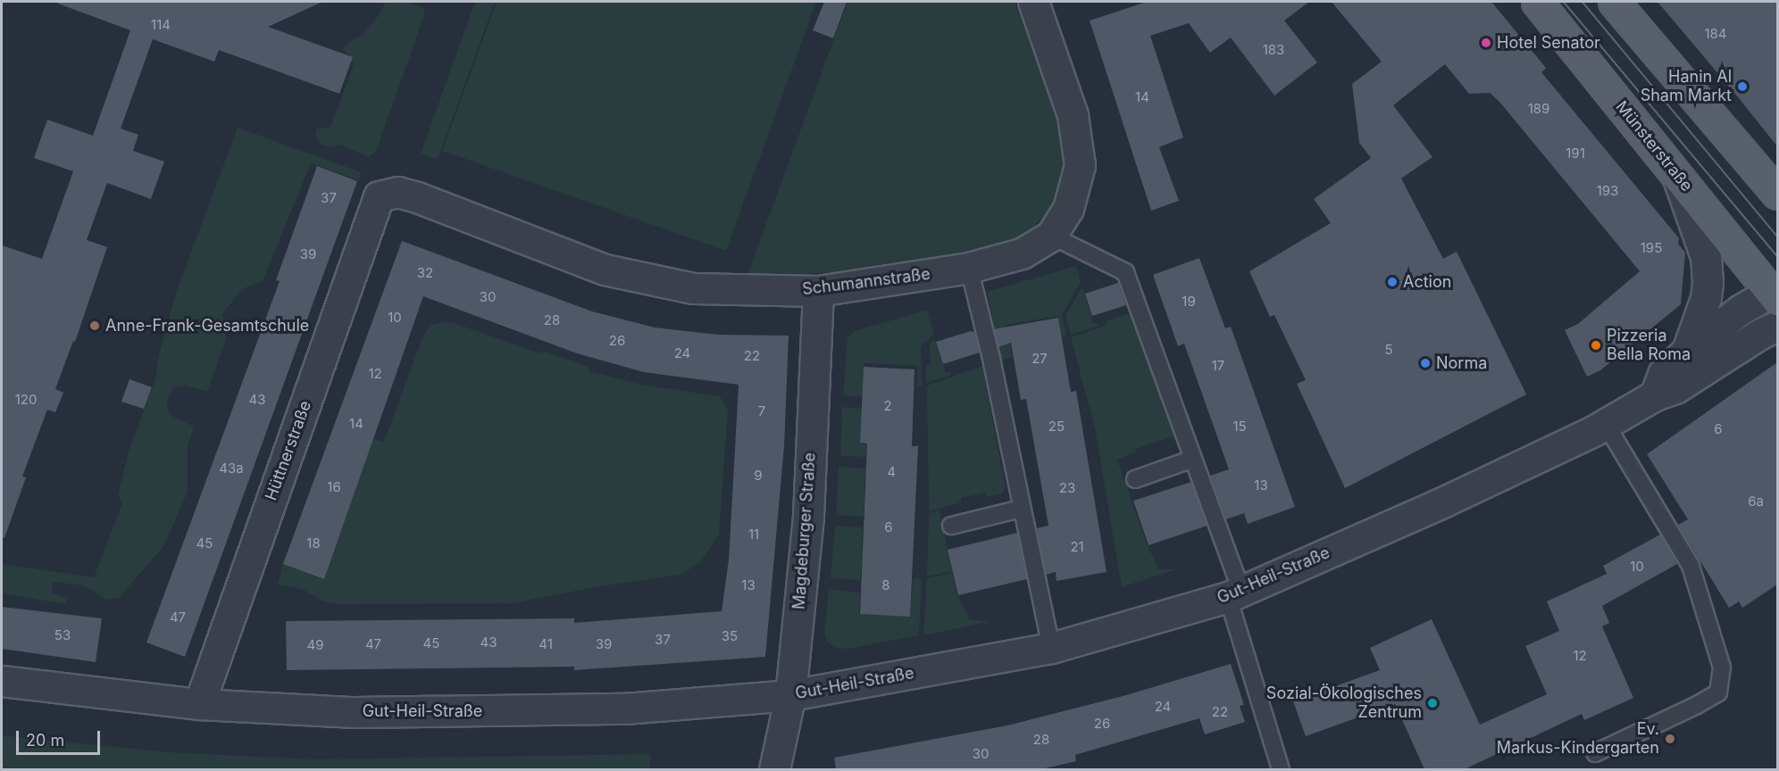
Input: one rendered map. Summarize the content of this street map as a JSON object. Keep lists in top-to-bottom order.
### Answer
{
  "streets": {
    "main road": ["Münsterstraße"],
    "street": [
      "Schumannstraße",
      "Hüttnerstraße",
      "Magdeburger Straße",
      "Gut-Heil-Straße"
    ]
  },
  "crossings": [
    ["Schumannstraße", "Hüttnerstraße"],
    ["Schumannstraße", "Magdeburger Straße"],
    ["Hüttnerstraße", "Gut-Heil-Straße"],
    ["Magdeburger Straße", "Gut-Heil-Straße"]
  ],
  "places": [
    "Hotel Senator",
    "Hanin Al Sham Markt",
    "Action",
    "Anne-Frank-Gesamtschule",
    "Pizzeria Bella Roma",
    "Norma",
    "Sozial-Ökologisches Zentrum",
    "Ev. Markus-Kindergarten"
  ],
  "house_numbers": [
    "114",
    "184",
    "183",
    "14",
    "189",
    "191",
    "193",
    "37",
    "195",
    "39",
    "32",
    "30",
    "19",
    "10",
    "28",
    "26",
    "5",
    "24",
    "22",
    "27",
    "17",
    "12",
    "120",
    "43",
    "2",
    "7",
    "14",
    "25",
    "15",
    "6",
    "43a",
    "4",
    "9",
    "13",
    "16",
    "23",
    "6a",
    "6",
    "11",
    "45",
    "18",
    "21",
    "10",
    "13",
    "8",
    "47",
    "53",
    "35",
    "37",
    "43",
    "45",
    "47",
    "41",
    "39",
    "49",
    "12",
    "24",
    "22",
    "26",
    "28",
    "30"
  ],
  "scale_bar": "20 m"
}
